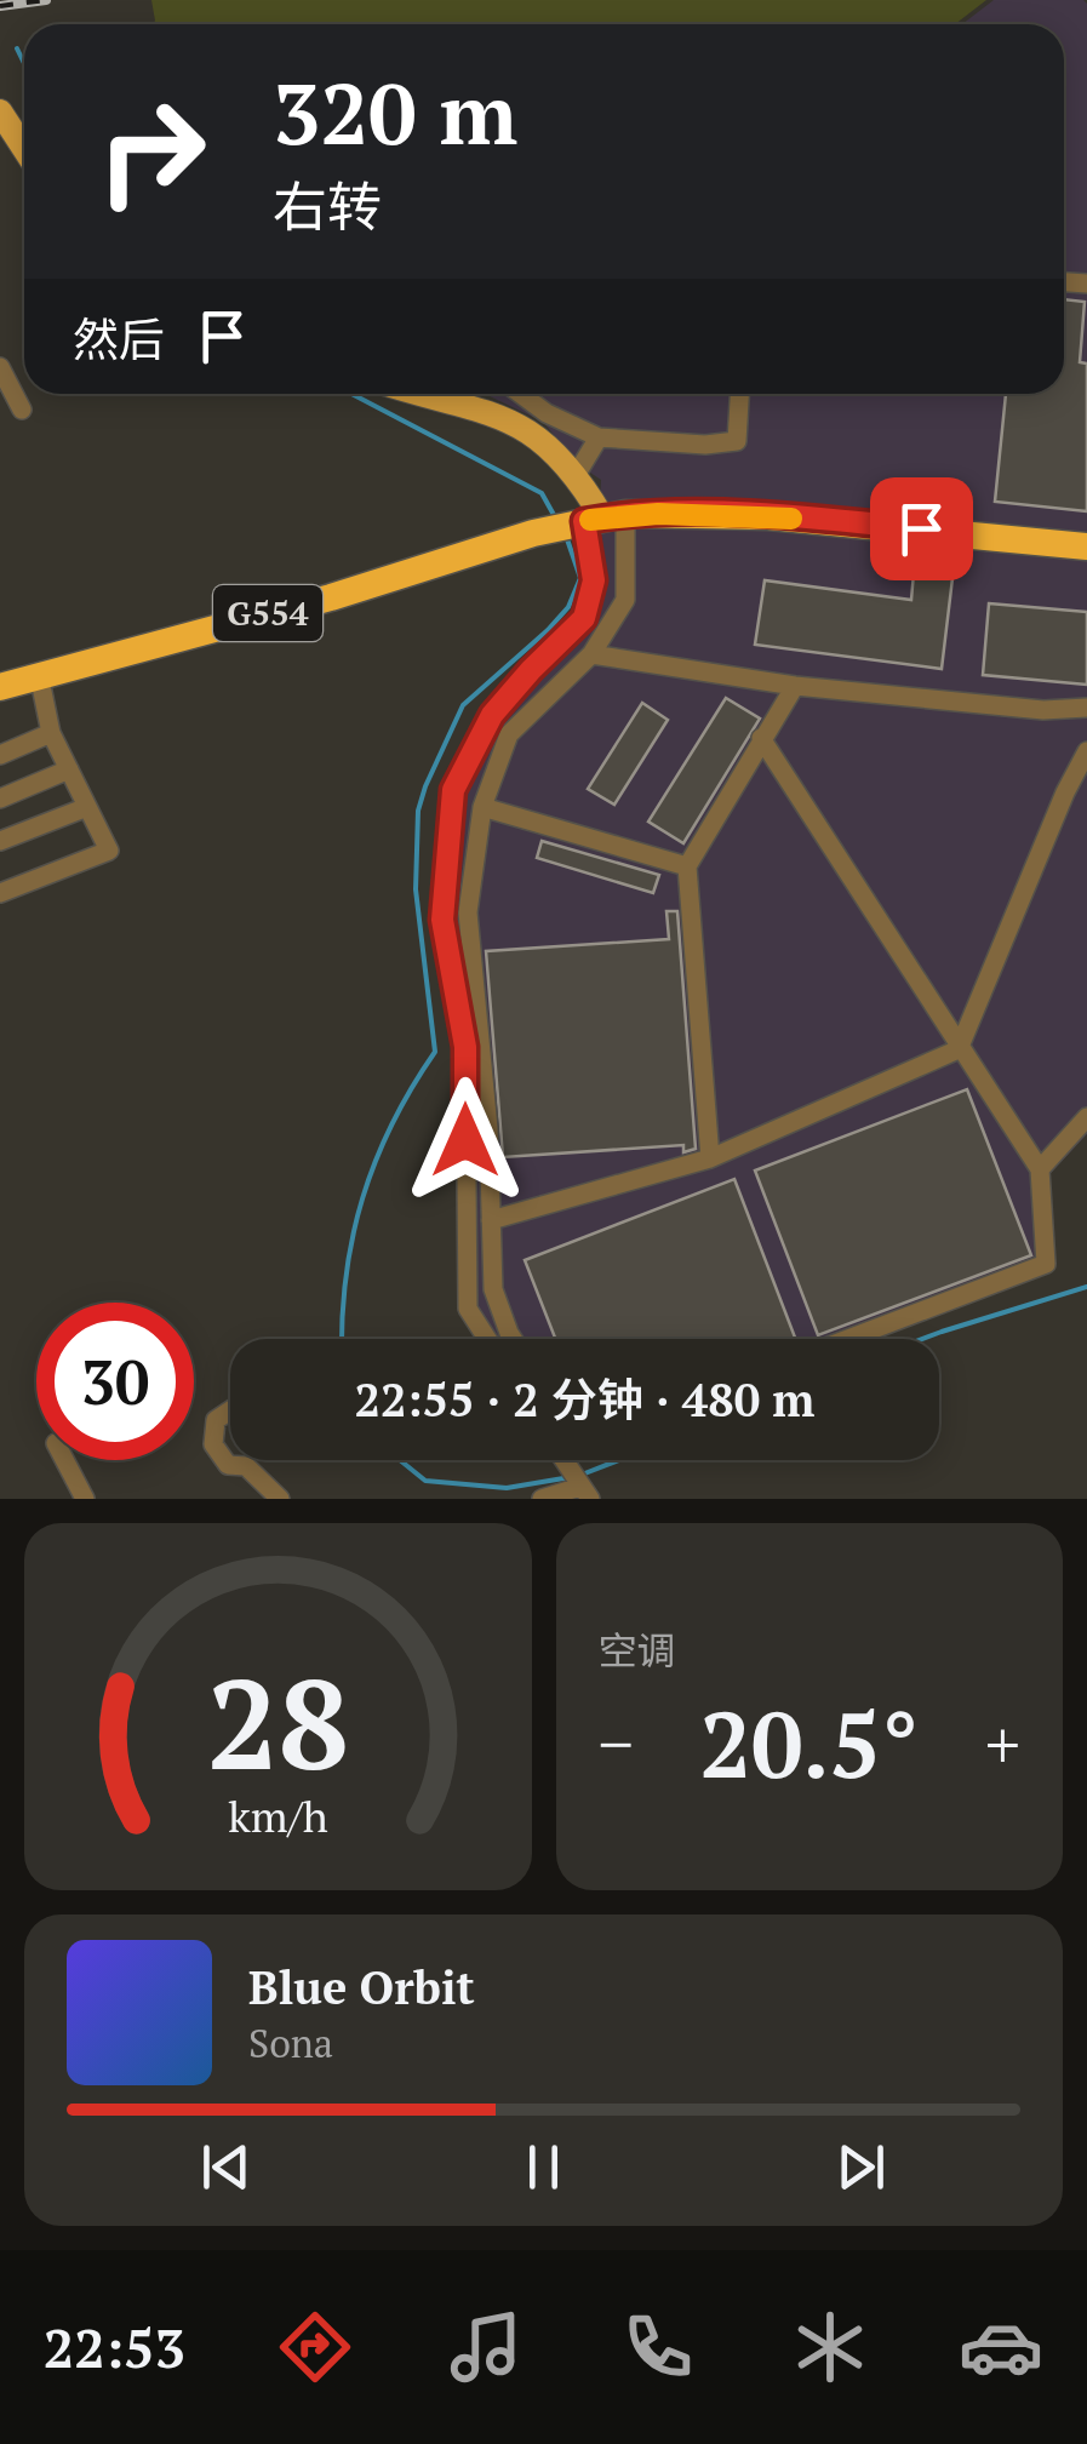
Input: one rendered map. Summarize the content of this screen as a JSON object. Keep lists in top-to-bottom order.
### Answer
{
  "streets": {
    "highway": ["G554"]
  },
  "page": {
    "turn": ["320 m", "右转"],
    "then": "然后",
    "limit": "30",
    "trip": "22:55 · 2 分钟 · 480 m",
    "tile": "空调",
    "heat": ["−", "20.5°", "+"],
    "song": ["Blue Orbit", "Sona"],
    "tabs": "22:53",
    "gauge": ["28", "km/h"]
  }
}
